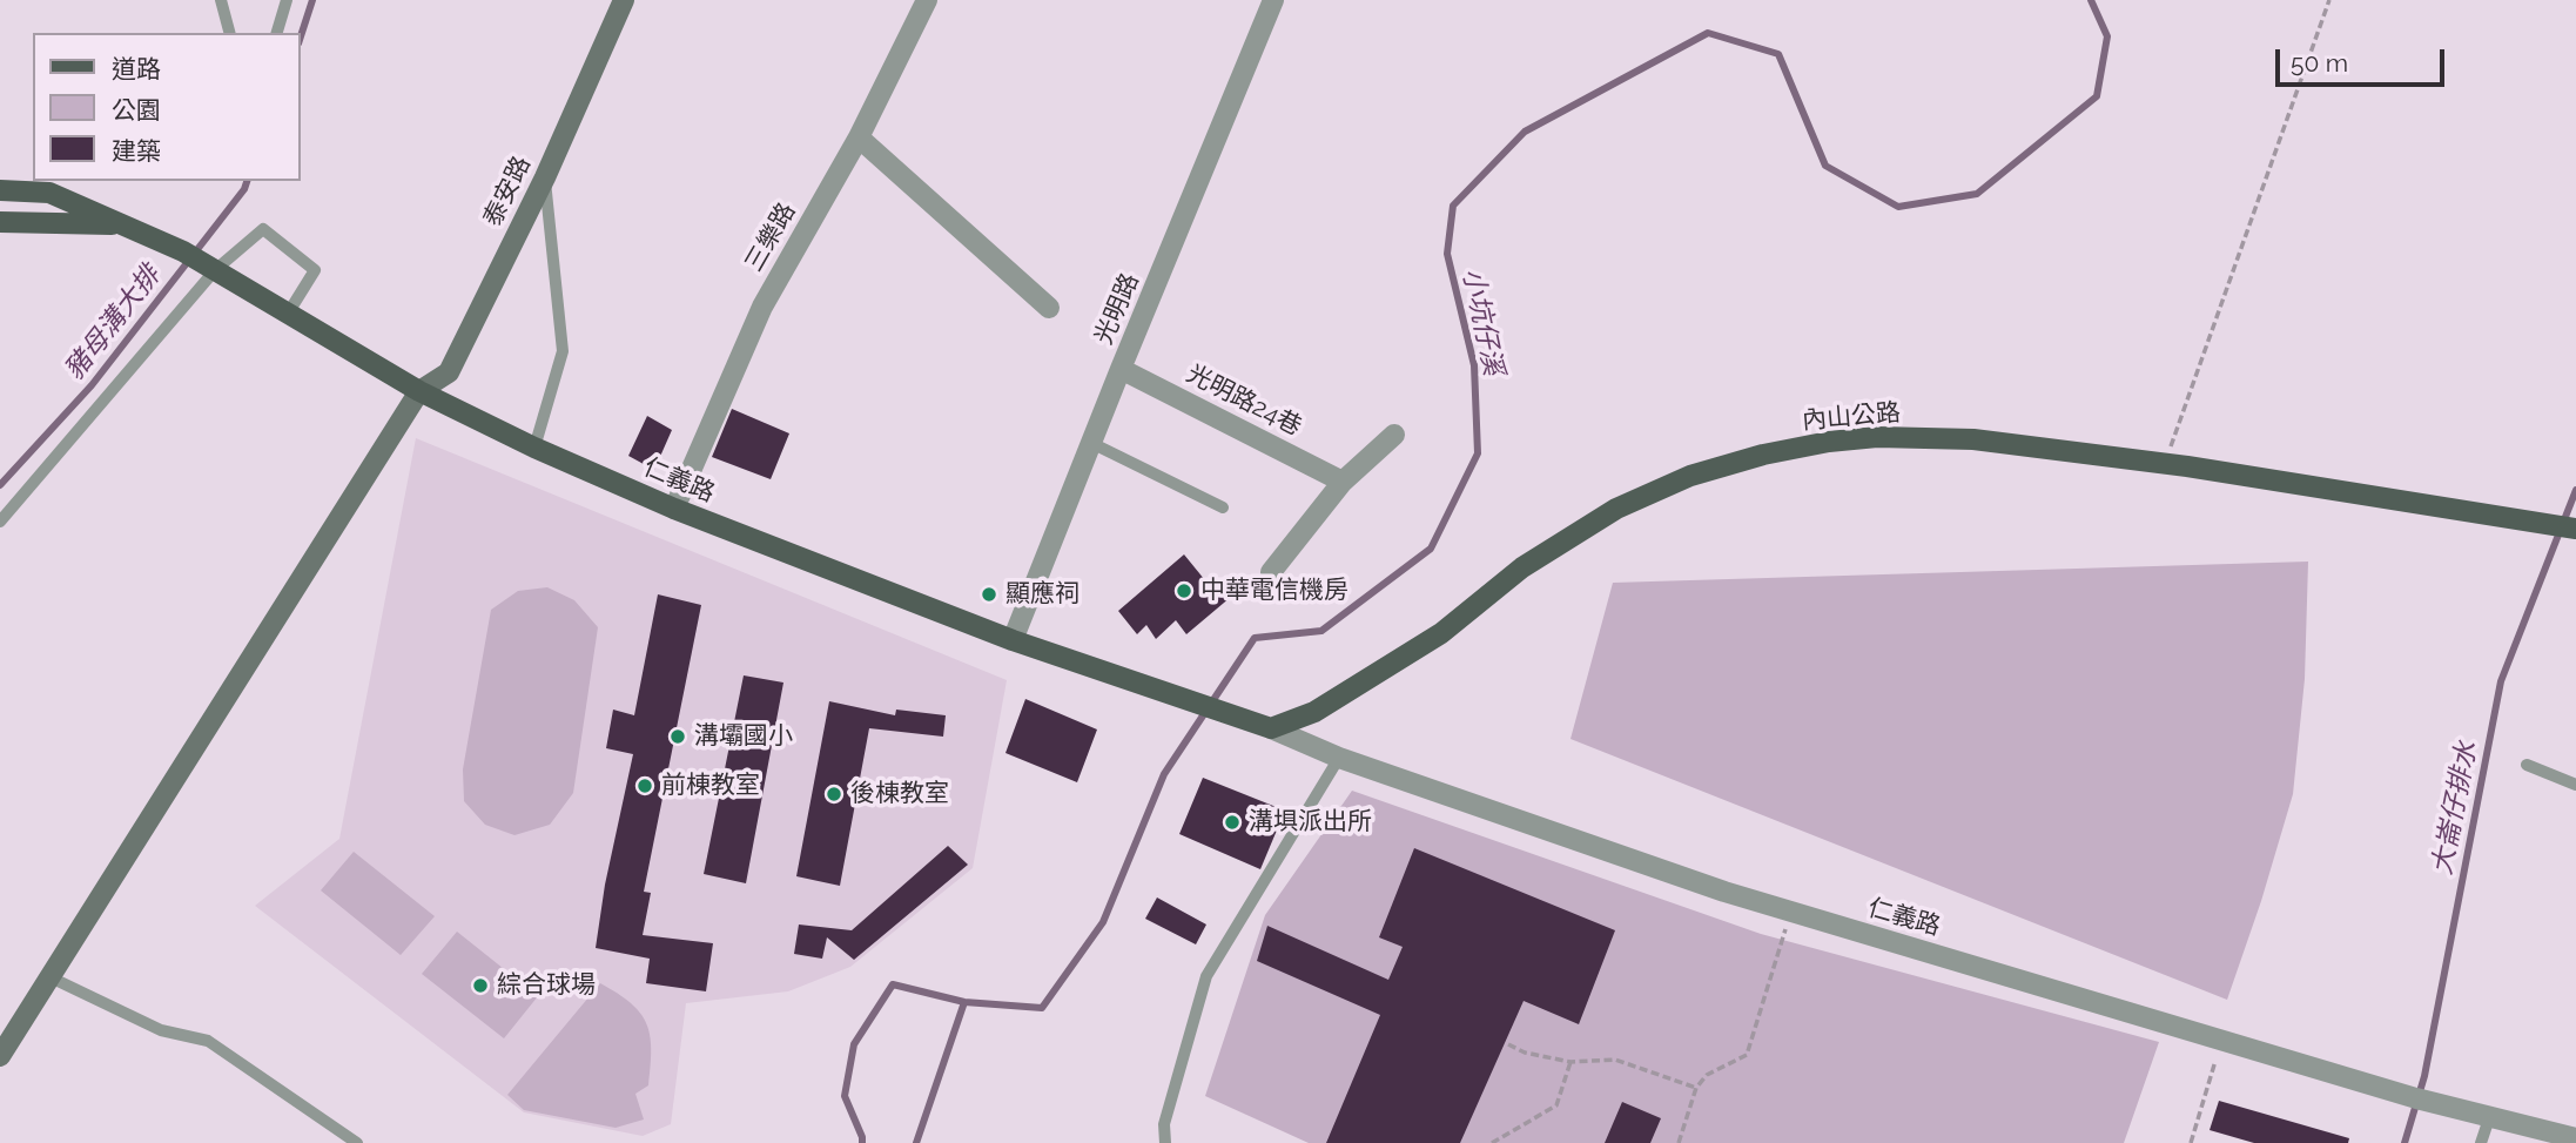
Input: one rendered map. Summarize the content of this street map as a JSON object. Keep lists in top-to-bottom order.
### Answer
{
  "streets": {
    "main road": ["內山公路", "仁義路"],
    "street": [
      "泰安路",
      "三樂路",
      "光明路",
      "光明路24巷"
    ]
  },
  "crossings": [
    ["泰安路", "仁義路"],
    ["三樂路", "仁義路"],
    ["光明路", "光明路24巷"],
    ["光明路", "仁義路"],
    ["內山公路", "仁義路"]
  ],
  "water": ["小坑仔溪", "豬母溝大排", "大崙仔排水"],
  "places": [
    "中華電信機房",
    "顯應祠",
    "溝壩國小",
    "前棟教室",
    "後棟教室",
    "溝埧派出所",
    "綜合球場"
  ],
  "legend": ["道路", "公園", "建築"],
  "scale_bar": "50 m"
}
